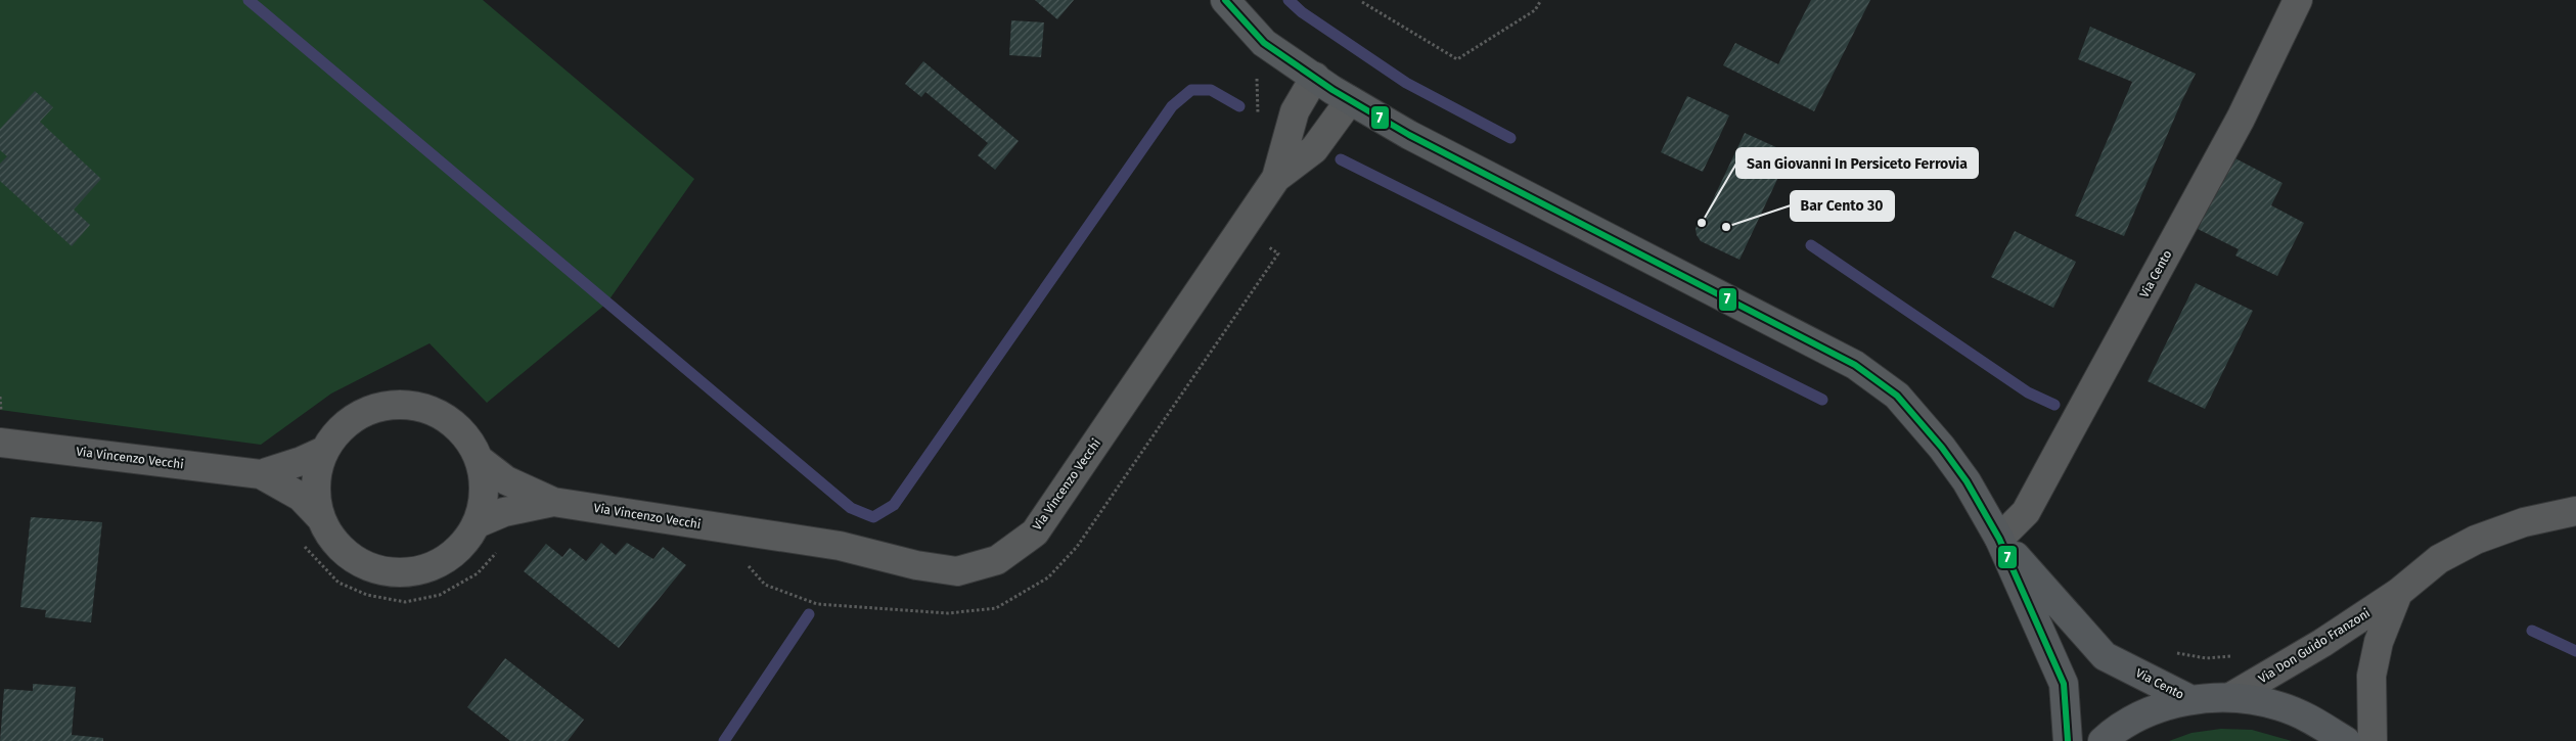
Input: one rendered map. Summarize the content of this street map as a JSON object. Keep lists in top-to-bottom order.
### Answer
{
  "streets": {
    "main road": ["Via Cento"],
    "street": ["Via Vincenzo Vecchi", "Via Don Guido Franzoni"]
  },
  "crossings": [
    ["Via Cento", "Via Vincenzo Vecchi"],
    ["Via Cento", "Via Don Guido Franzoni"]
  ],
  "places": ["San Giovanni In Persiceto Ferrovia", "Bar Cento 30"],
  "lines": ["transit line 7"]
}
